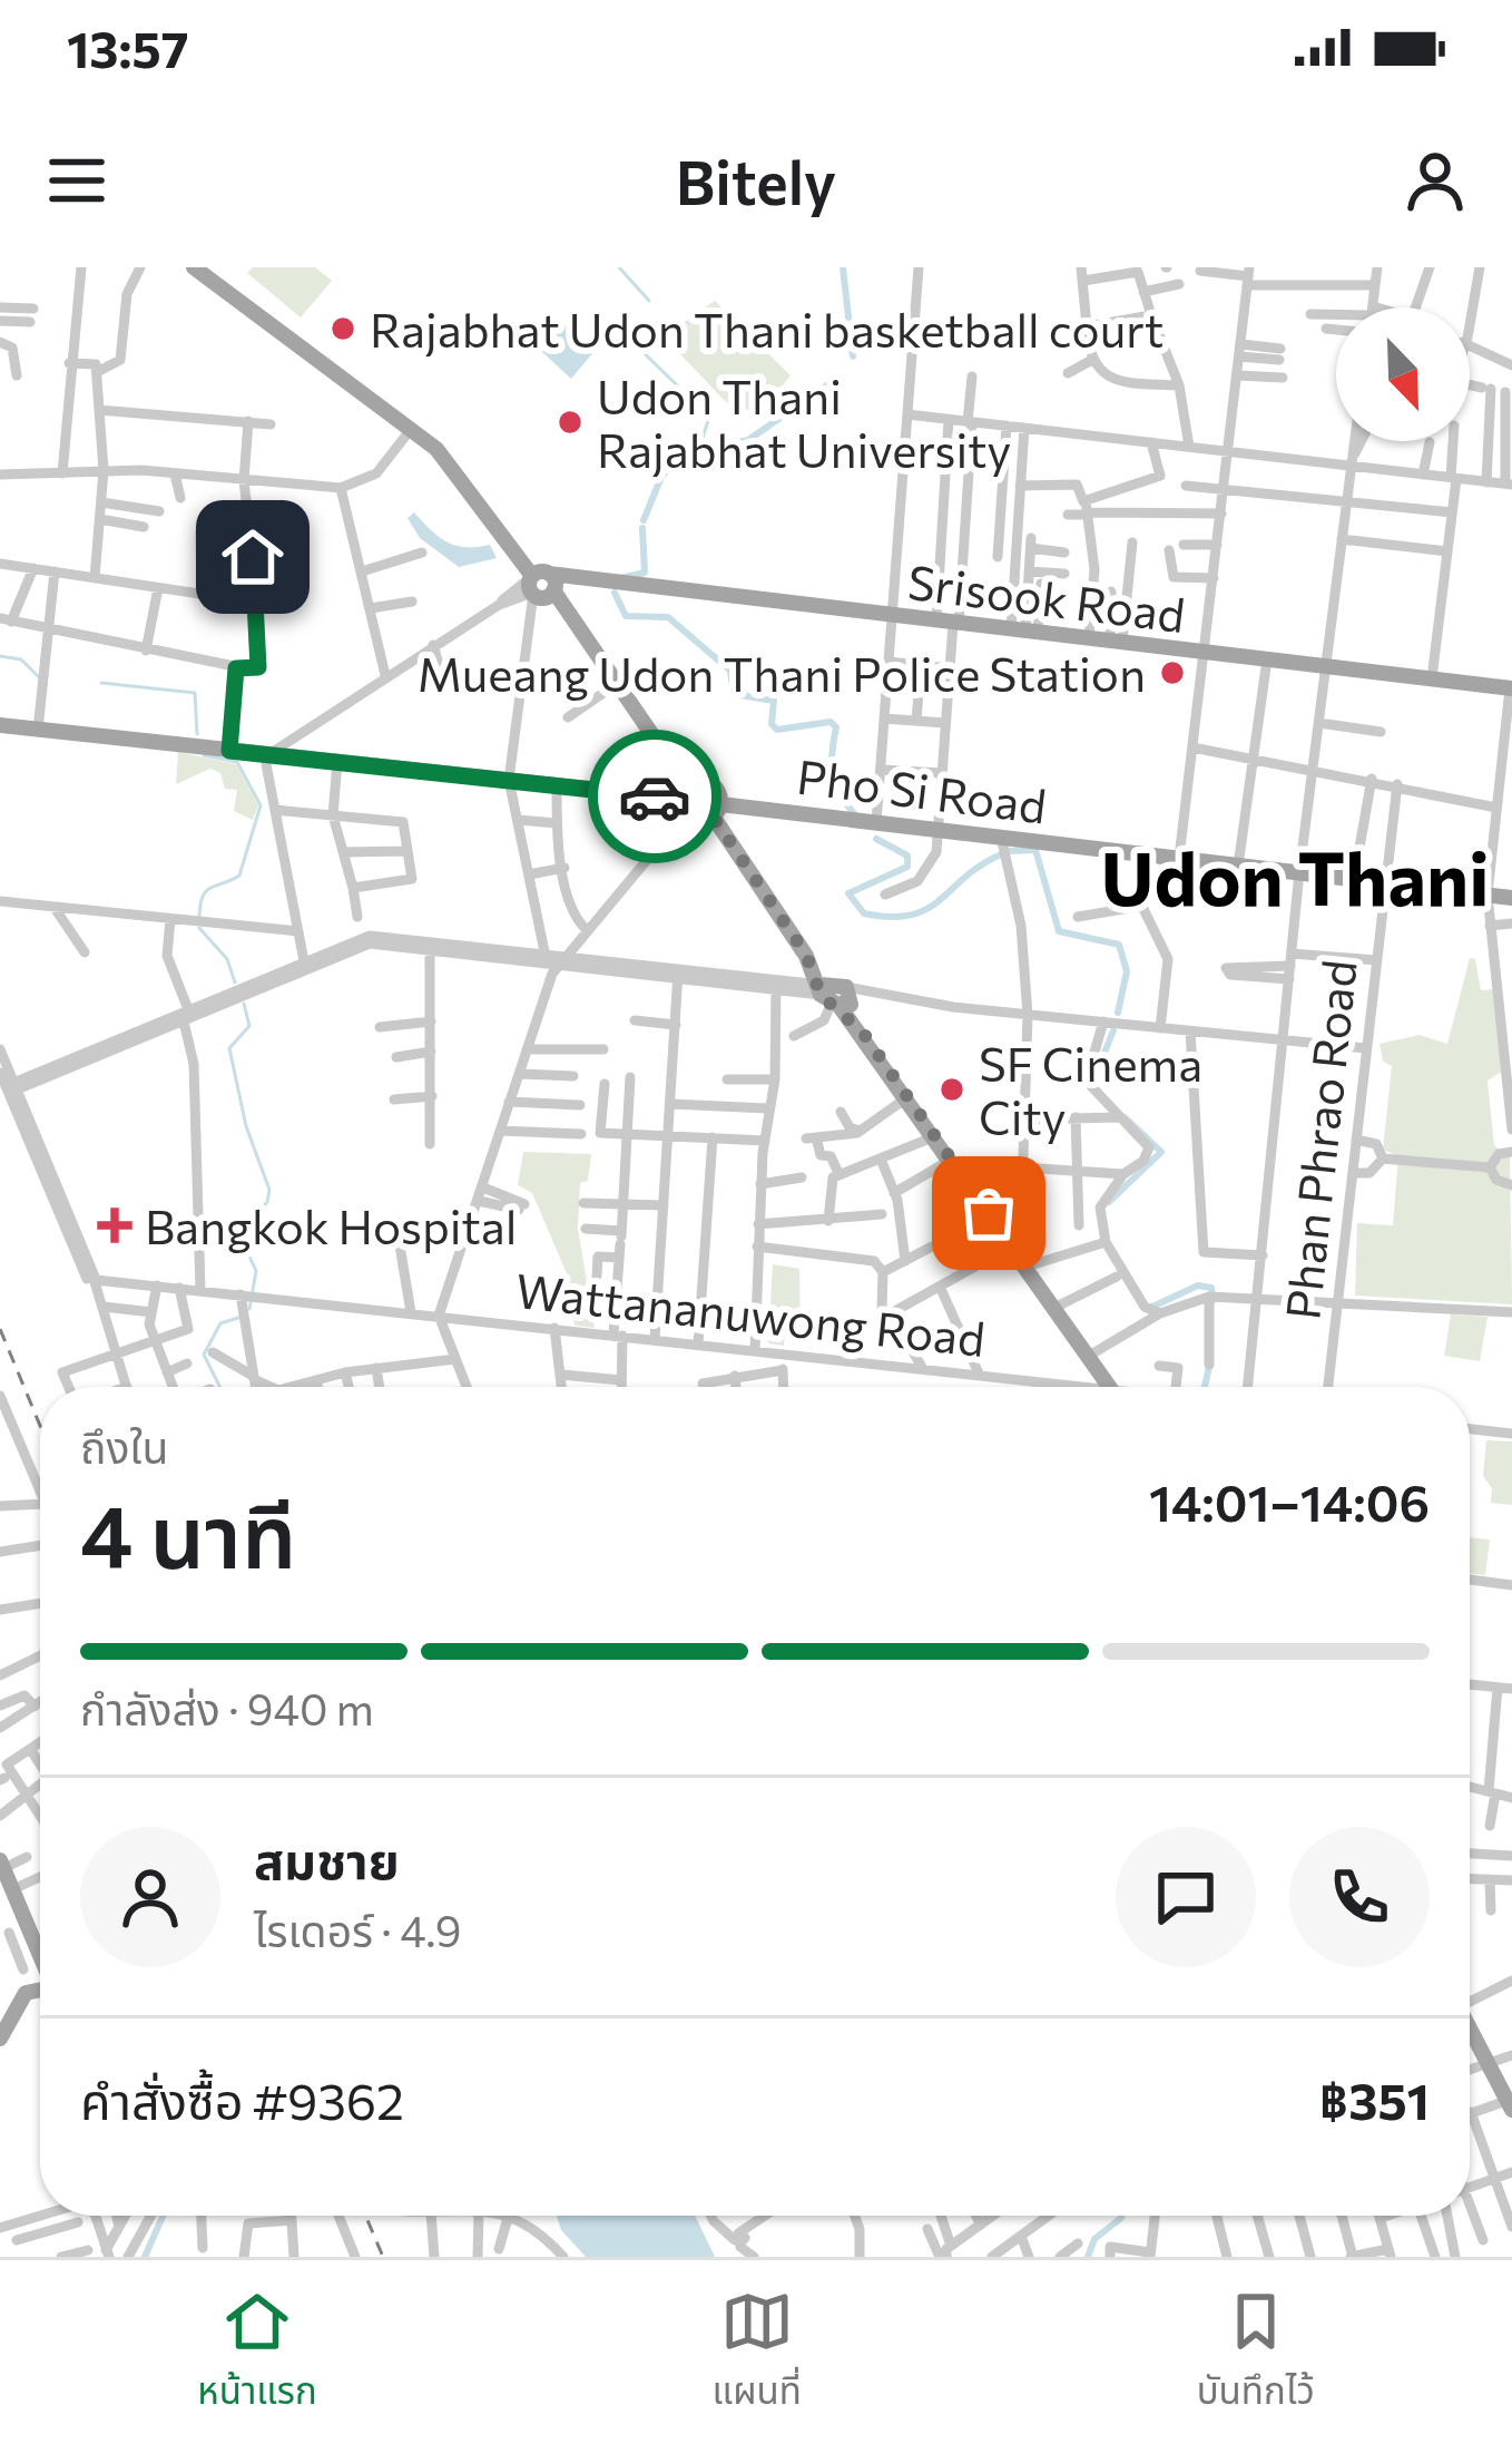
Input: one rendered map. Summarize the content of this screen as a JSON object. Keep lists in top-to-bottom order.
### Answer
{
  "streets": {
    "main road": ["Srisook Road", "Pho Si Road"],
    "street": ["Phan Phrao Road", "Wattananuwong Road"]
  },
  "crossings": [
    ["Pho Si Road", "Phan Phrao Road"]
  ],
  "districts": ["Udon Thani"],
  "places": {
    "other": [
      "Rajabhat Udon Thani basketball court",
      "Udon Thani Rajabhat University",
      "Mueang Udon Thani Police Station",
      "SF Cinema City"
    ],
    "health": ["Bangkok Hospital"]
  },
  "north": "bottom right",
  "page": {
    "status": "13:57",
    "header": "Bitely",
    "heading": ["4 นาที", "ถึงใน", "14:01–14:06"],
    "panel": [
      "สมชาย",
      "ไรเดอร์ · 4.9",
      "คำสั่งซื้อ #9362",
      "฿351"
    ],
    "bar": "กำลังส่ง · 940 m",
    "tabs": ["หน้าแรก", "แผนที่", "บันทึกไว้"]
  }
}
